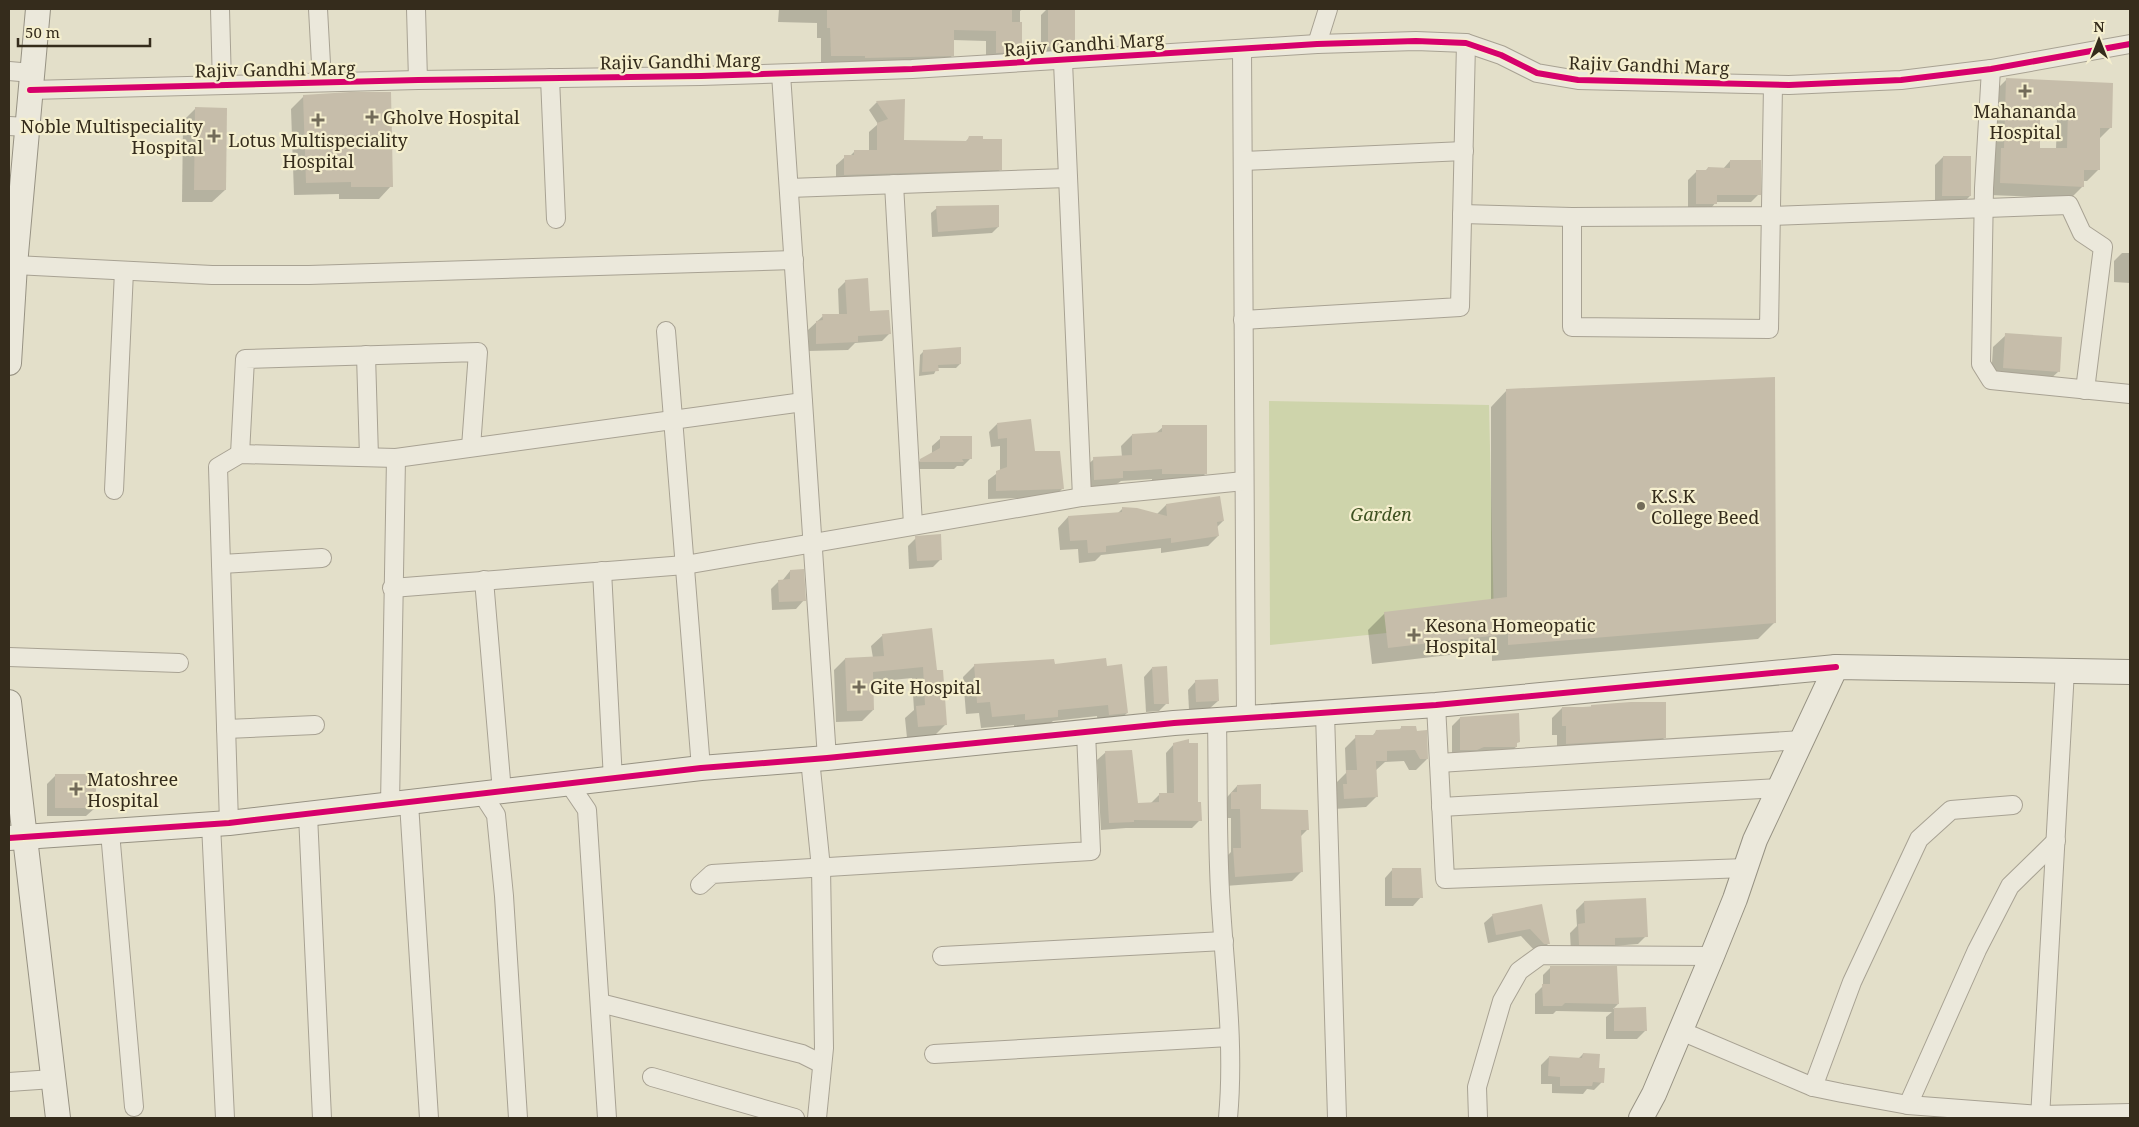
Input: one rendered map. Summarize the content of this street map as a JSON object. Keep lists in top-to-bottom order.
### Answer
{
  "streets": {
    "street": ["Rajiv Gandhi Marg"]
  },
  "parks": ["Garden"],
  "places": {
    "health": [
      "Mahananda Hospital",
      "Gholve Hospital",
      "Lotus Multispeciality Hospital",
      "Noble Multispeciality Hospital",
      "Kesona Homeopatic Hospital",
      "Gite Hospital",
      "Matoshree Hospital"
    ],
    "other": ["K.S.K College Beed"]
  },
  "scale_bar": "50 m",
  "north": "top"
}
